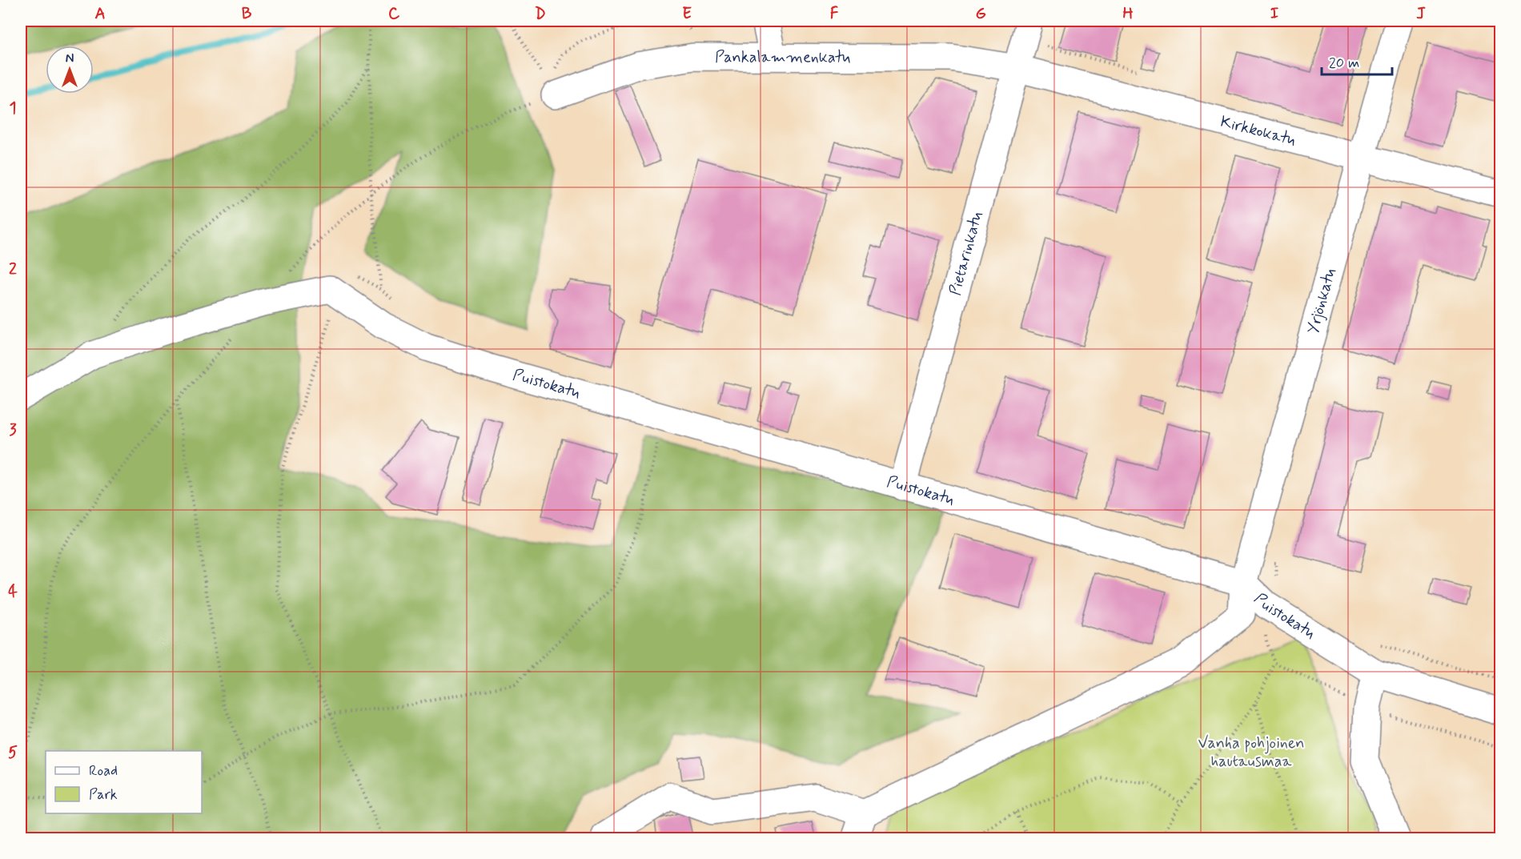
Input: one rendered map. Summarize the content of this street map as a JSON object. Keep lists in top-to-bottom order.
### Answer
{
  "streets": {
    "street": [
      "Pankalammenkatu",
      "Kirkkokatu",
      "Pietarinkatu",
      "Yrjönkatu",
      "Puistokatu"
    ]
  },
  "crossings": [
    ["Pankalammenkatu", "Kirkkokatu"],
    ["Pankalammenkatu", "Pietarinkatu"],
    ["Kirkkokatu", "Pietarinkatu"],
    ["Kirkkokatu", "Yrjönkatu"],
    ["Pietarinkatu", "Puistokatu"],
    ["Yrjönkatu", "Puistokatu"]
  ],
  "parks": ["Vanha pohjoinen hautausmaa"],
  "legend": ["Road", "Park"],
  "scale_bar": "20 m",
  "north": "top",
  "grid": {
    "columns": [
      "A",
      "B",
      "C",
      "D",
      "E",
      "F",
      "G",
      "H",
      "I",
      "J"
    ],
    "rows": [
      "1",
      "2",
      "3",
      "4",
      "5"
    ]
  }
}
